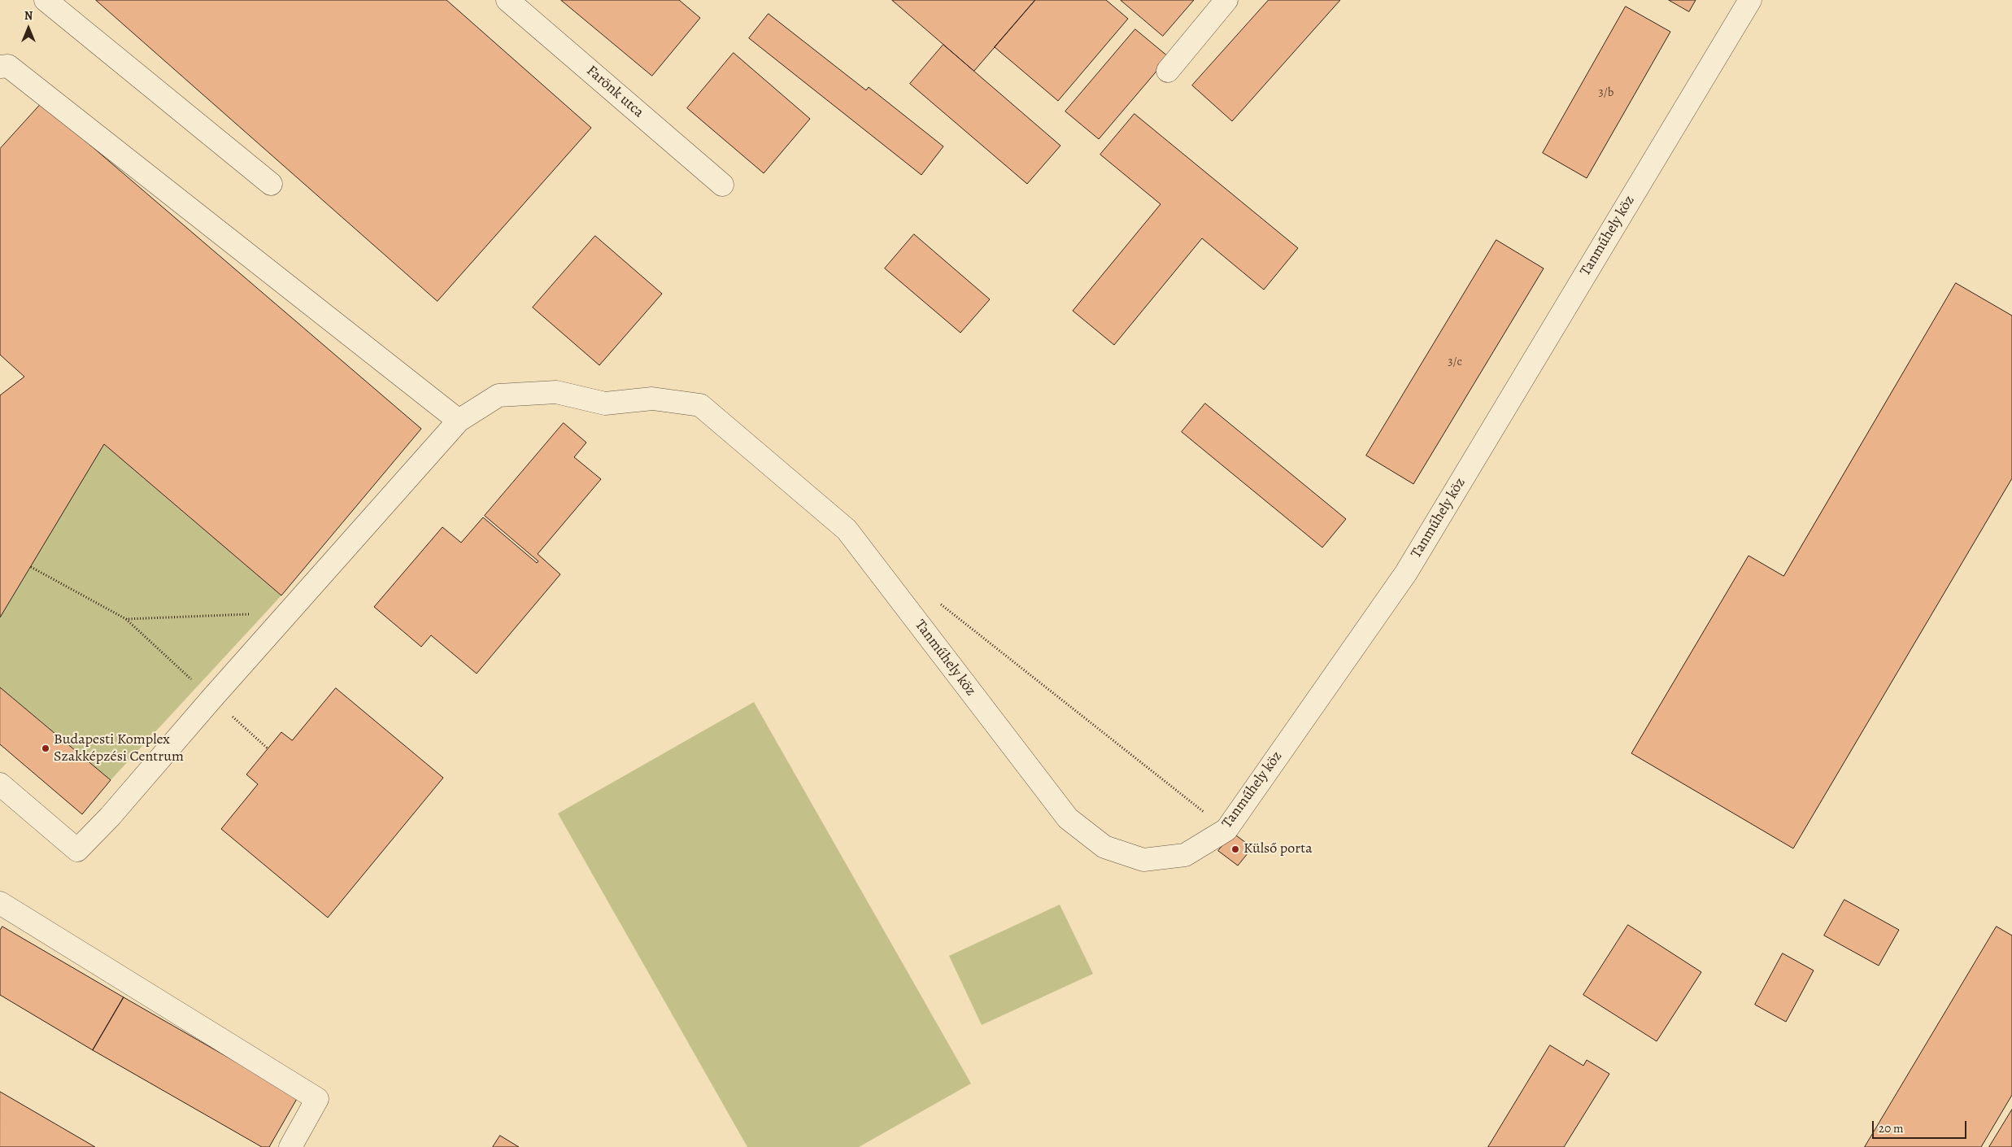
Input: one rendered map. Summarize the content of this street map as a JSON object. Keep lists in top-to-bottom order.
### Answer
{
  "streets": {
    "street": ["Farönk utca", "Tanműhely köz"]
  },
  "places": ["Budapesti Komplex Szakképzési Centrum", "Külső porta"],
  "house_numbers": ["3/b", "3/c"],
  "scale_bar": "20 m",
  "north": "top"
}
